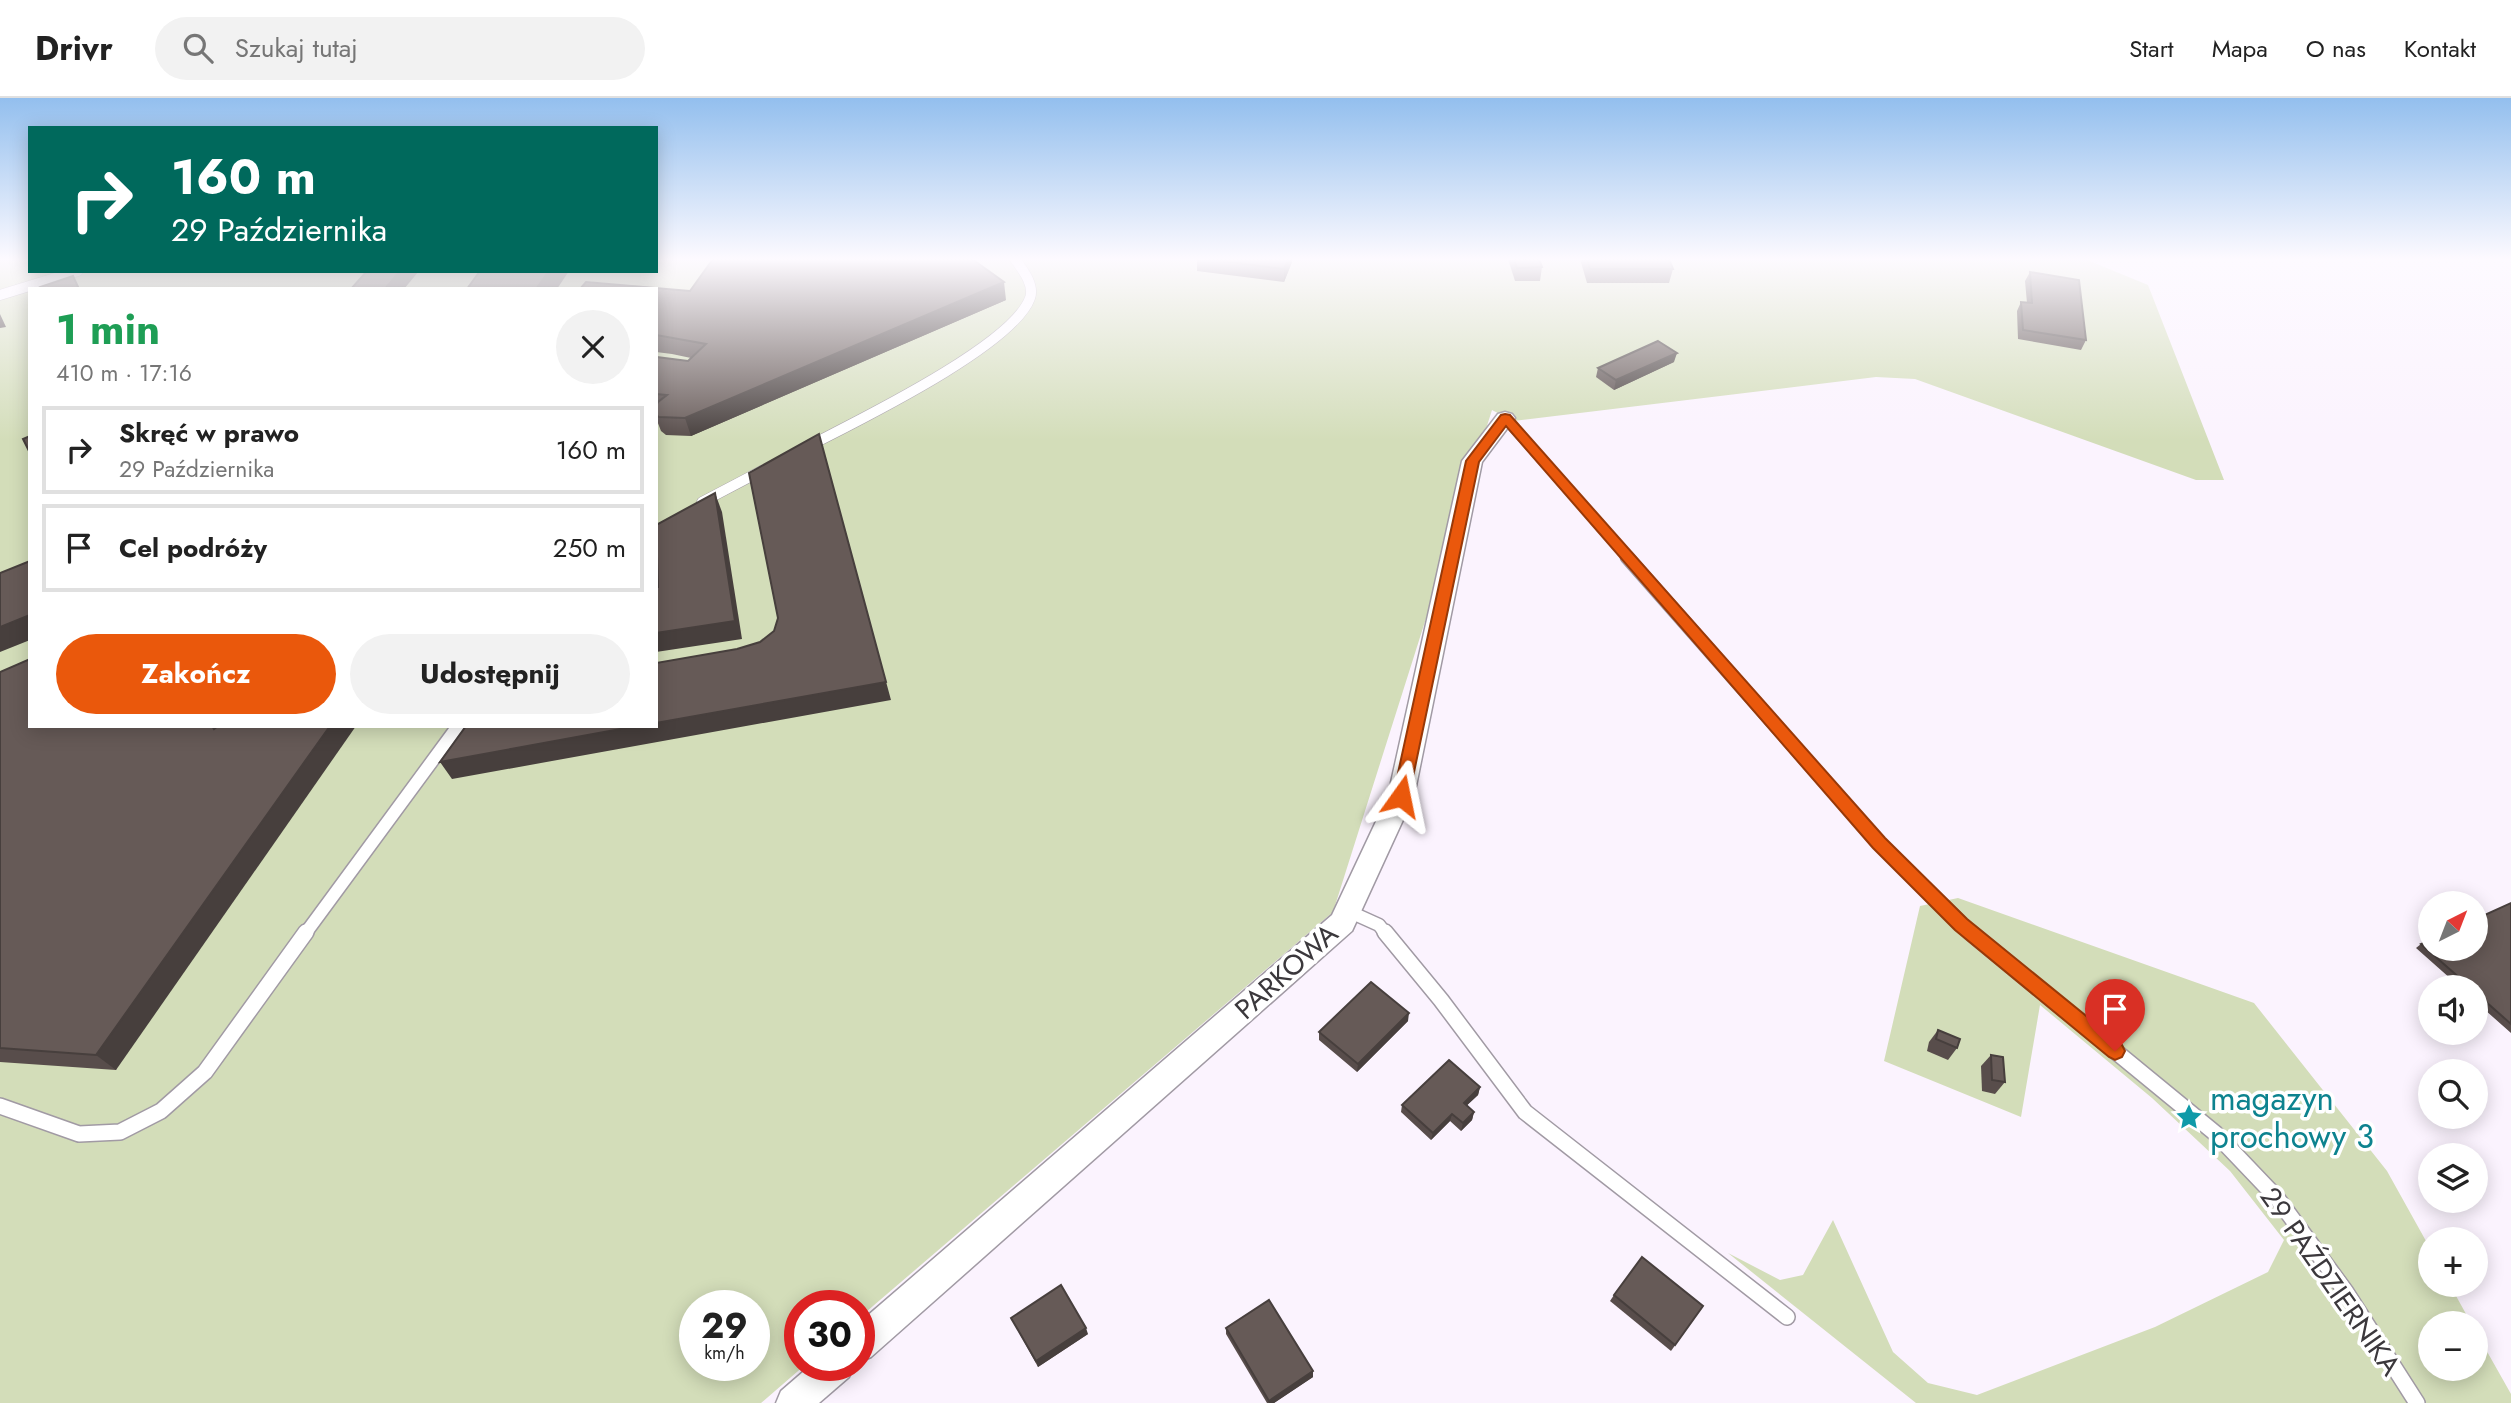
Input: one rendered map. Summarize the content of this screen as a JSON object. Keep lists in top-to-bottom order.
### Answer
{
  "streets": {
    "street": ["PARKOWA"],
    "lane": ["29 PAŹDZIERNIKA"]
  },
  "crossings": [
    ["PARKOWA", "29 PAŹDZIERNIKA"]
  ],
  "places": {
    "place": ["magazyn prochowy 3"]
  },
  "north": "top right",
  "page": {
    "header": "Drivr",
    "search": "Szukaj tutaj",
    "nav": [
      "Start",
      "Mapa",
      "O nas",
      "Kontakt"
    ],
    "turn": ["160 m", "29 Października"],
    "heading": ["1 min", "410 m · 17:16"],
    "list": [
      {
        "name": "Skręć w prawo",
        "note": "29 Października",
        "value": "160 m"
      },
      {
        "name": "Cel podróży",
        "value": "250 m"
      }
    ],
    "buttons": ["Zakończ", "Udostępnij"],
    "map_buttons": ["+", "−"],
    "speed": "29 km/h",
    "limit": "30"
  }
}
